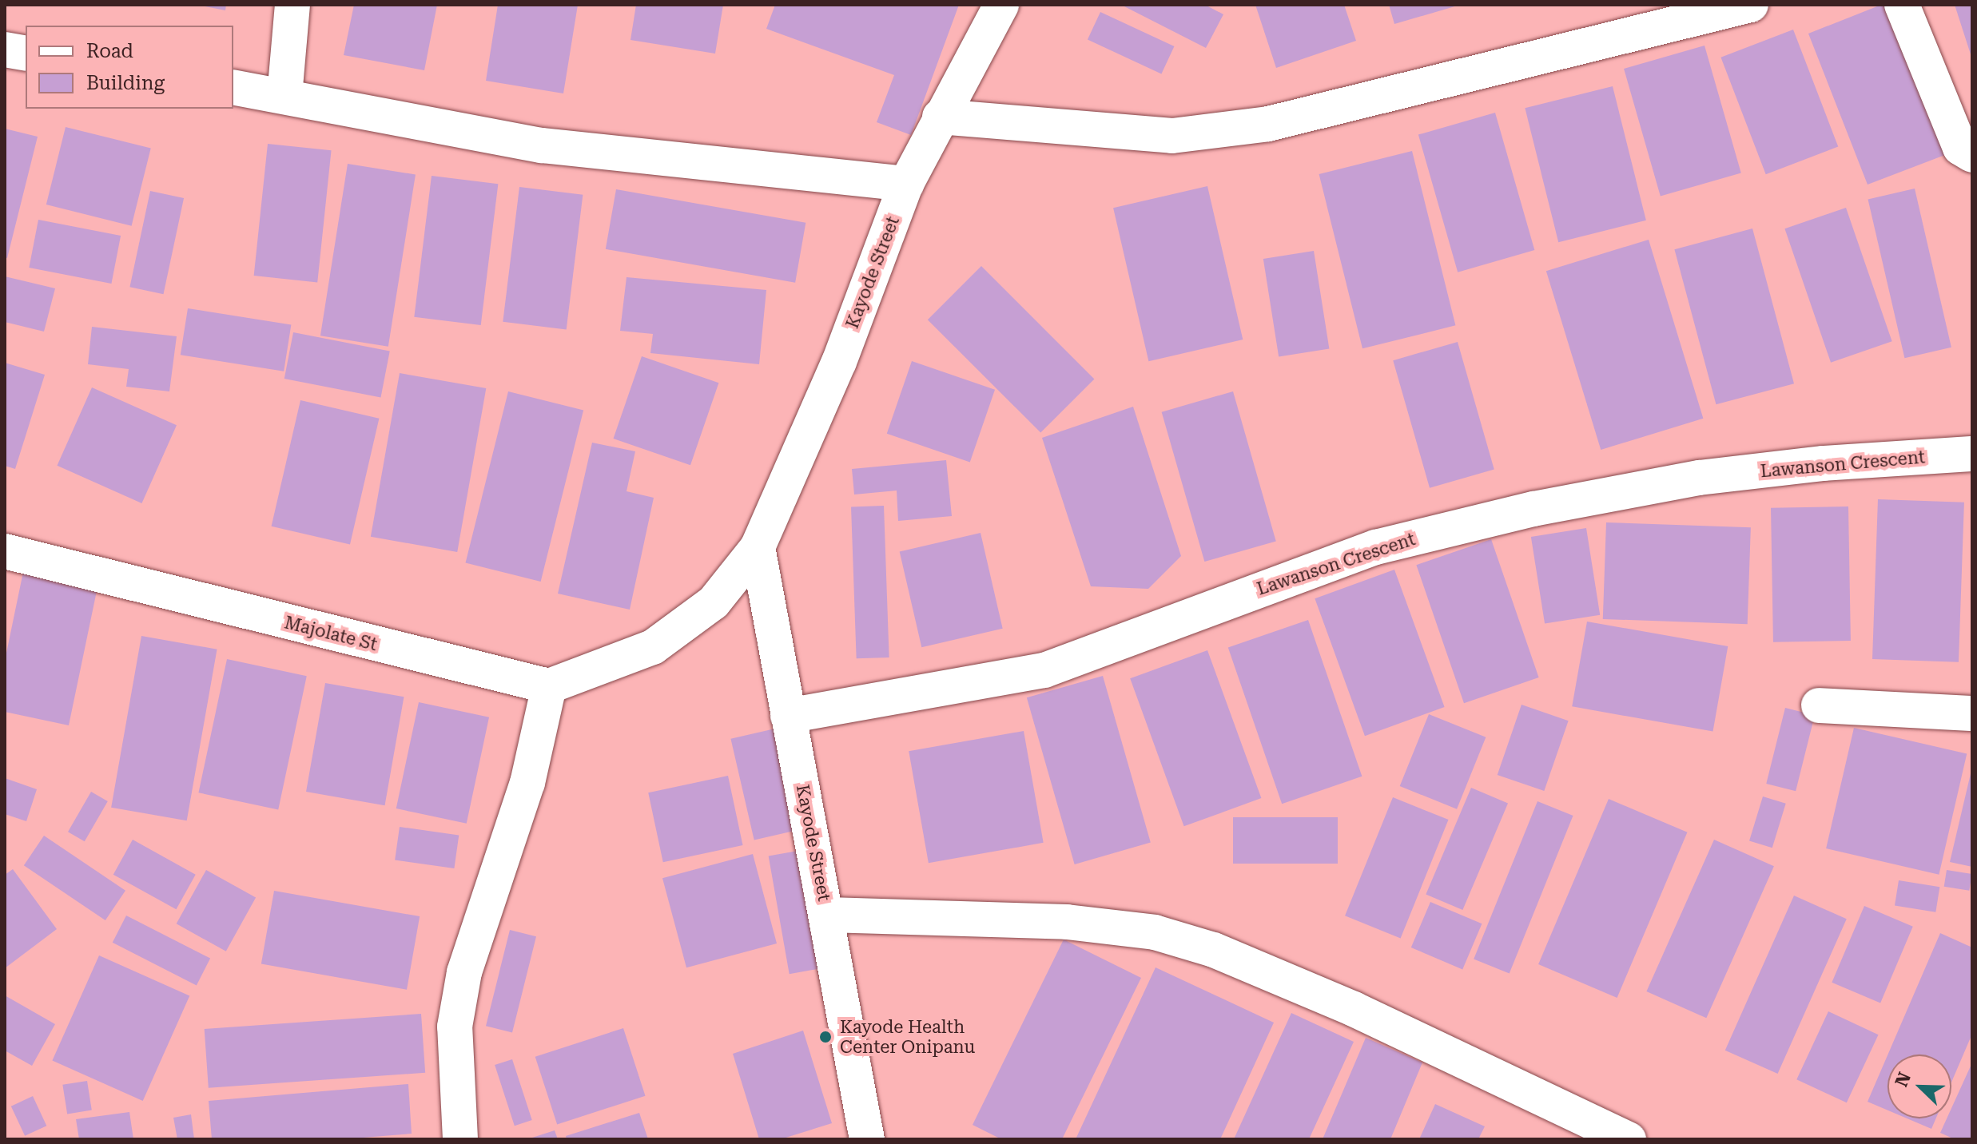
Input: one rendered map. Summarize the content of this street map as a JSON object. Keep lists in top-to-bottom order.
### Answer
{
  "streets": {
    "street": ["Kayode Street", "Lawanson Crescent", "Majolate St"]
  },
  "crossings": [
    ["Kayode Street", "Lawanson Crescent"],
    ["Kayode Street", "Majolate St"]
  ],
  "places": ["Kayode Health Center Onipanu"],
  "legend": ["Road", "Building"],
  "north": "top left"
}
